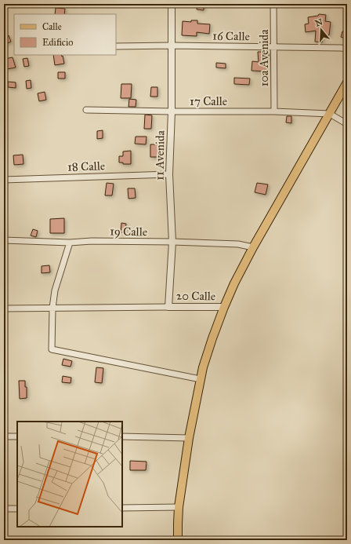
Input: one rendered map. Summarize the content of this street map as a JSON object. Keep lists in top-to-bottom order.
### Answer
{
  "streets": {
    "street": [
      "16 Calle",
      "10a Avenida",
      "17 Calle",
      "11 Avenida",
      "18 Calle",
      "19 Calle",
      "20 Calle"
    ]
  },
  "crossings": [
    ["16 Calle", "10a Avenida"],
    ["16 Calle", "11 Avenida"],
    ["10a Avenida", "17 Calle"],
    ["17 Calle", "11 Avenida"],
    ["11 Avenida", "18 Calle"],
    ["11 Avenida", "19 Calle"],
    ["11 Avenida", "20 Calle"]
  ],
  "legend": ["Calle", "Edificio"],
  "north": "top"
}
